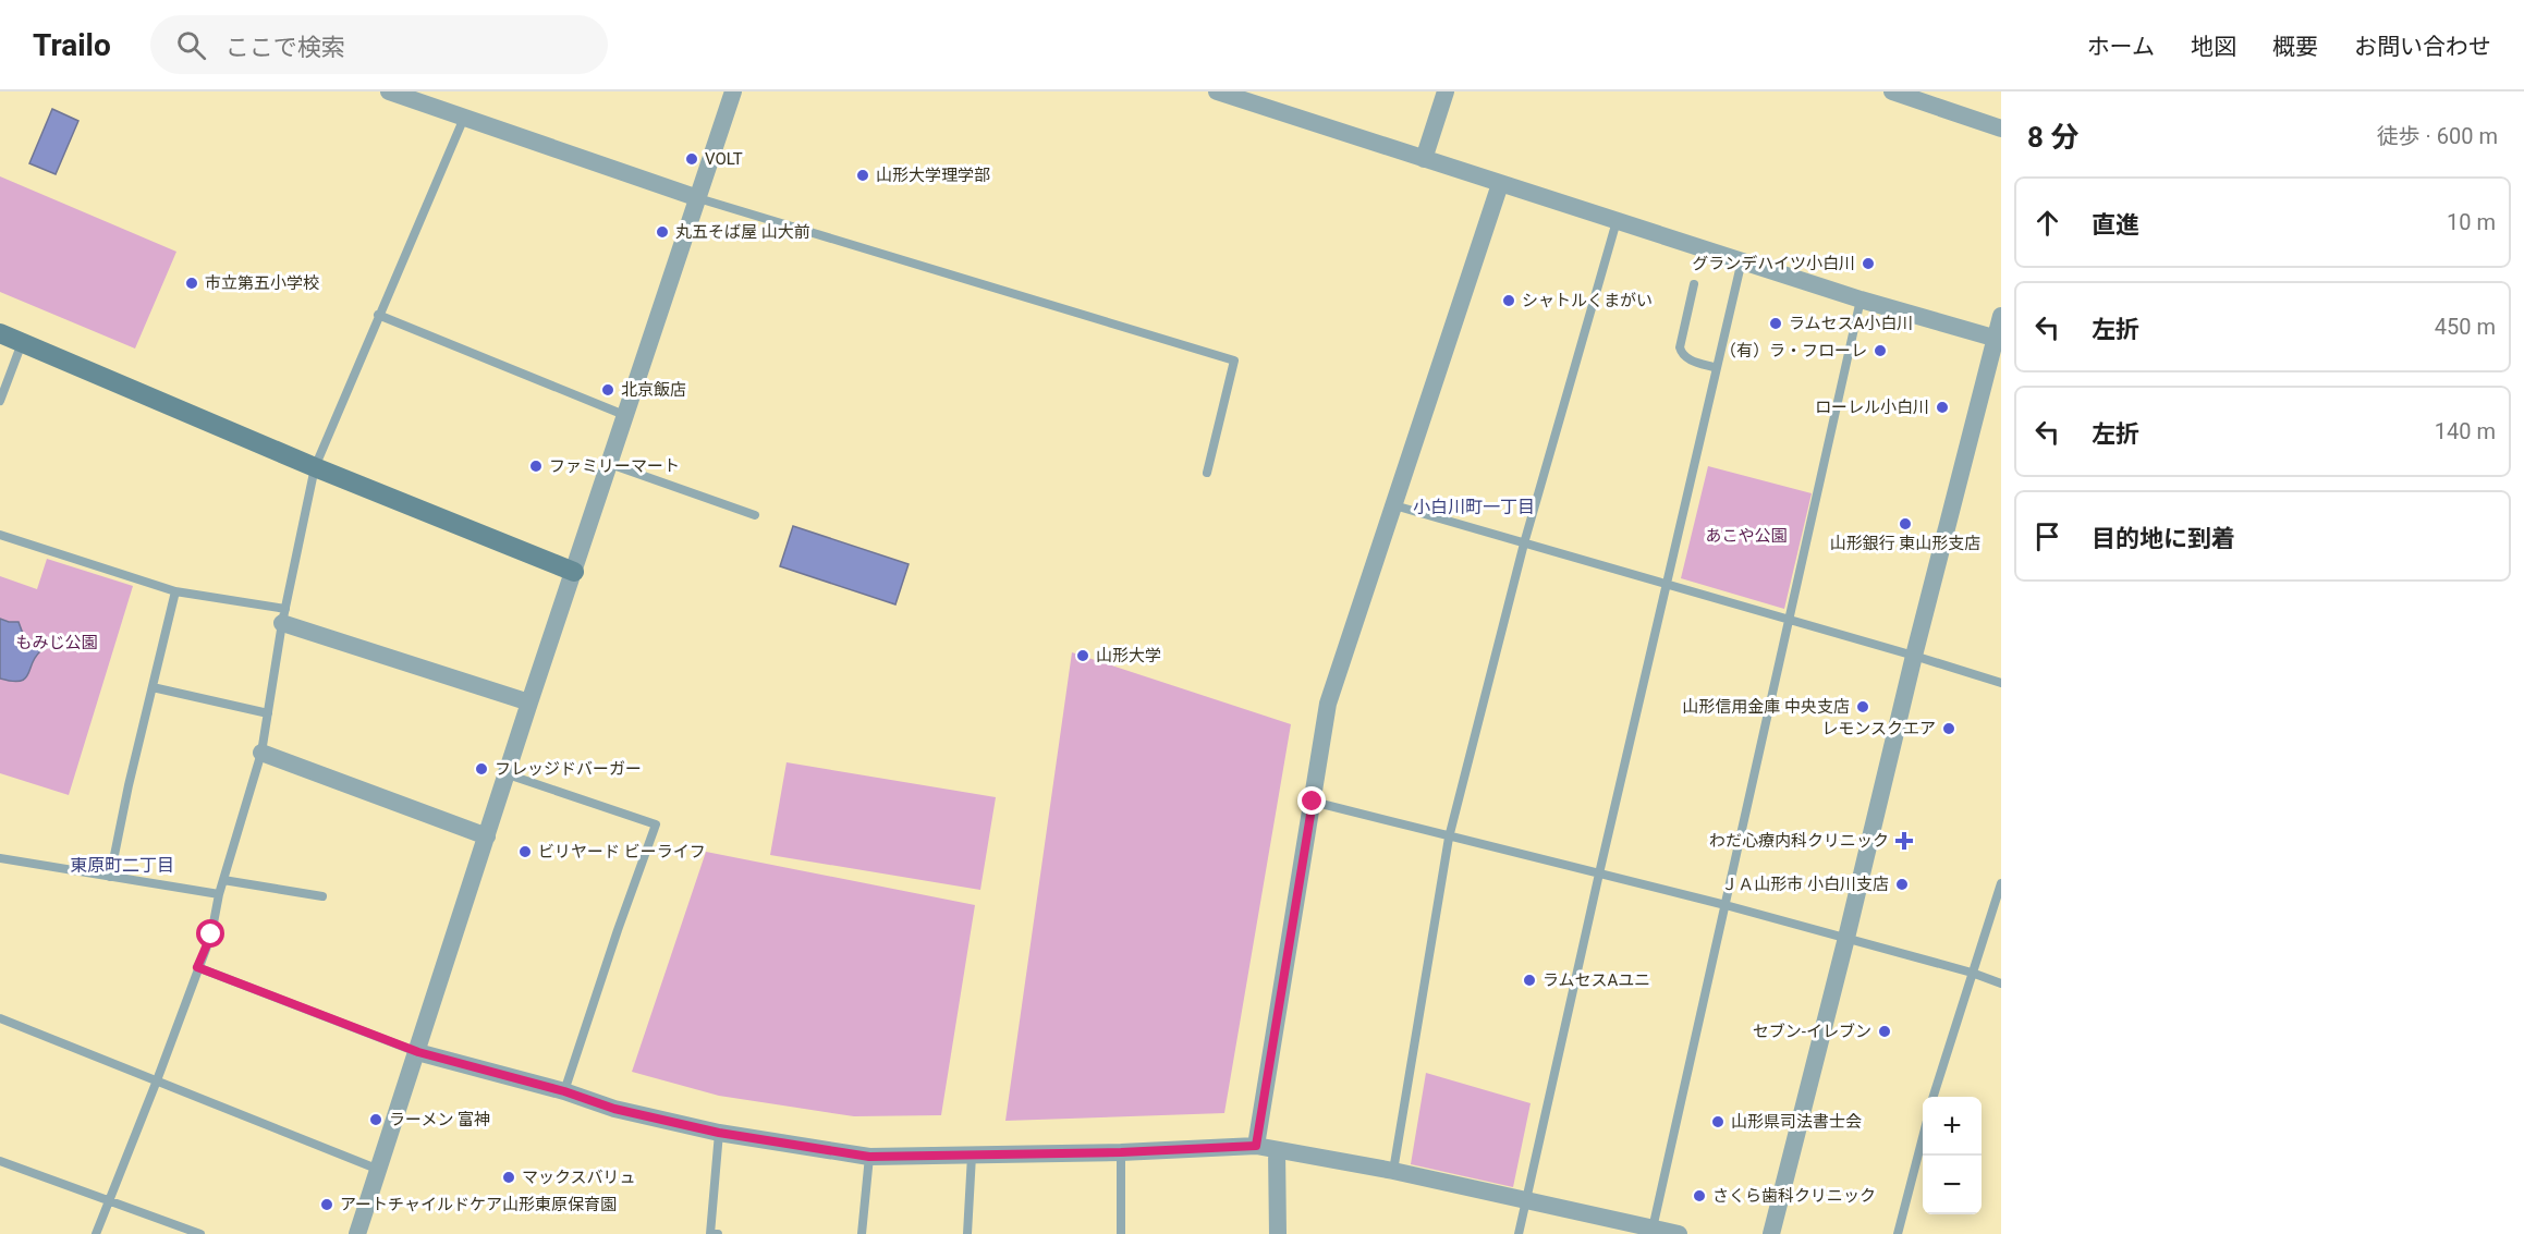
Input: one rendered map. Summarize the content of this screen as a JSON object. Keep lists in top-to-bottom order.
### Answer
{
  "districts": ["小白川町一丁目", "東原町二丁目"],
  "parks": ["あこや公園", "もみじ公園"],
  "places": {
    "other": [
      "VOLT",
      "山形大学理学部",
      "丸五そば屋 山大前",
      "グランデハイツ小白川",
      "市立第五小学校",
      "シャトルくまがい",
      "ラムセスA小白川",
      "（有）ラ・フローレ",
      "北京飯店",
      "ローレル小白川",
      "ファミリーマート",
      "山形銀行 東山形支店",
      "山形大学",
      "山形信用金庫 中央支店",
      "レモンスクエア",
      "フレッジドバーガー",
      "ビリヤード ビーライフ",
      "ＪＡ山形市 小白川支店",
      "ラムセスAユニ",
      "セブン-イレブン",
      "ラーメン 富神",
      "山形県司法書士会",
      "マックスバリュ",
      "さくら歯科クリニック",
      "アートチャイルドケア山形東原保育園"
    ],
    "health": ["わだ心療内科クリニック"]
  },
  "page": {
    "header": "Trailo",
    "search": "ここで検索",
    "nav": [
      "ホーム",
      "地図",
      "概要",
      "お問い合わせ"
    ],
    "heading": ["8 分", "徒歩 · 600 m"],
    "list": [
      ["直進", "10 m"],
      ["左折", "450 m"],
      ["左折", "140 m"],
      "目的地に到着"
    ],
    "map_buttons": ["+", "−"]
  }
}
